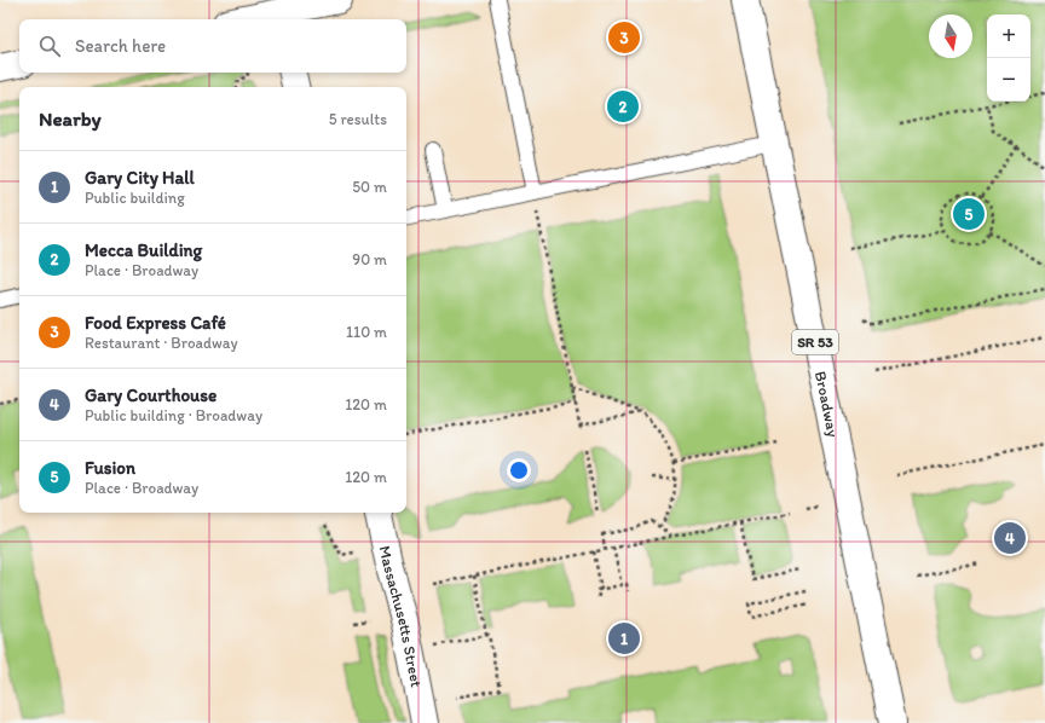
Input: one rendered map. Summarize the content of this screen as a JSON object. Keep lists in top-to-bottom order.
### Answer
{
  "streets": {
    "main road": ["SR 53", "Broadway", "Massachusetts Street"]
  },
  "north": "bottom",
  "page": {
    "map_buttons": ["+", "−"],
    "pins": [
      "3",
      "2",
      "5",
      "4",
      "1"
    ],
    "search": "Search here",
    "heading": ["Nearby", "5 results"],
    "list": [
      {
        "mark": "1",
        "name": "Gary City Hall",
        "note": "Public building",
        "value": "50 m"
      },
      {
        "mark": "2",
        "name": "Mecca Building",
        "note": "Place · Broadway",
        "value": "90 m"
      },
      {
        "mark": "3",
        "name": "Food Express Café",
        "note": "Restaurant · Broadway",
        "value": "110 m"
      },
      {
        "mark": "4",
        "name": "Gary Courthouse",
        "note": "Public building · Broadway",
        "value": "120 m"
      },
      {
        "mark": "5",
        "name": "Fusion",
        "note": "Place · Broadway",
        "value": "120 m"
      }
    ]
  }
}
